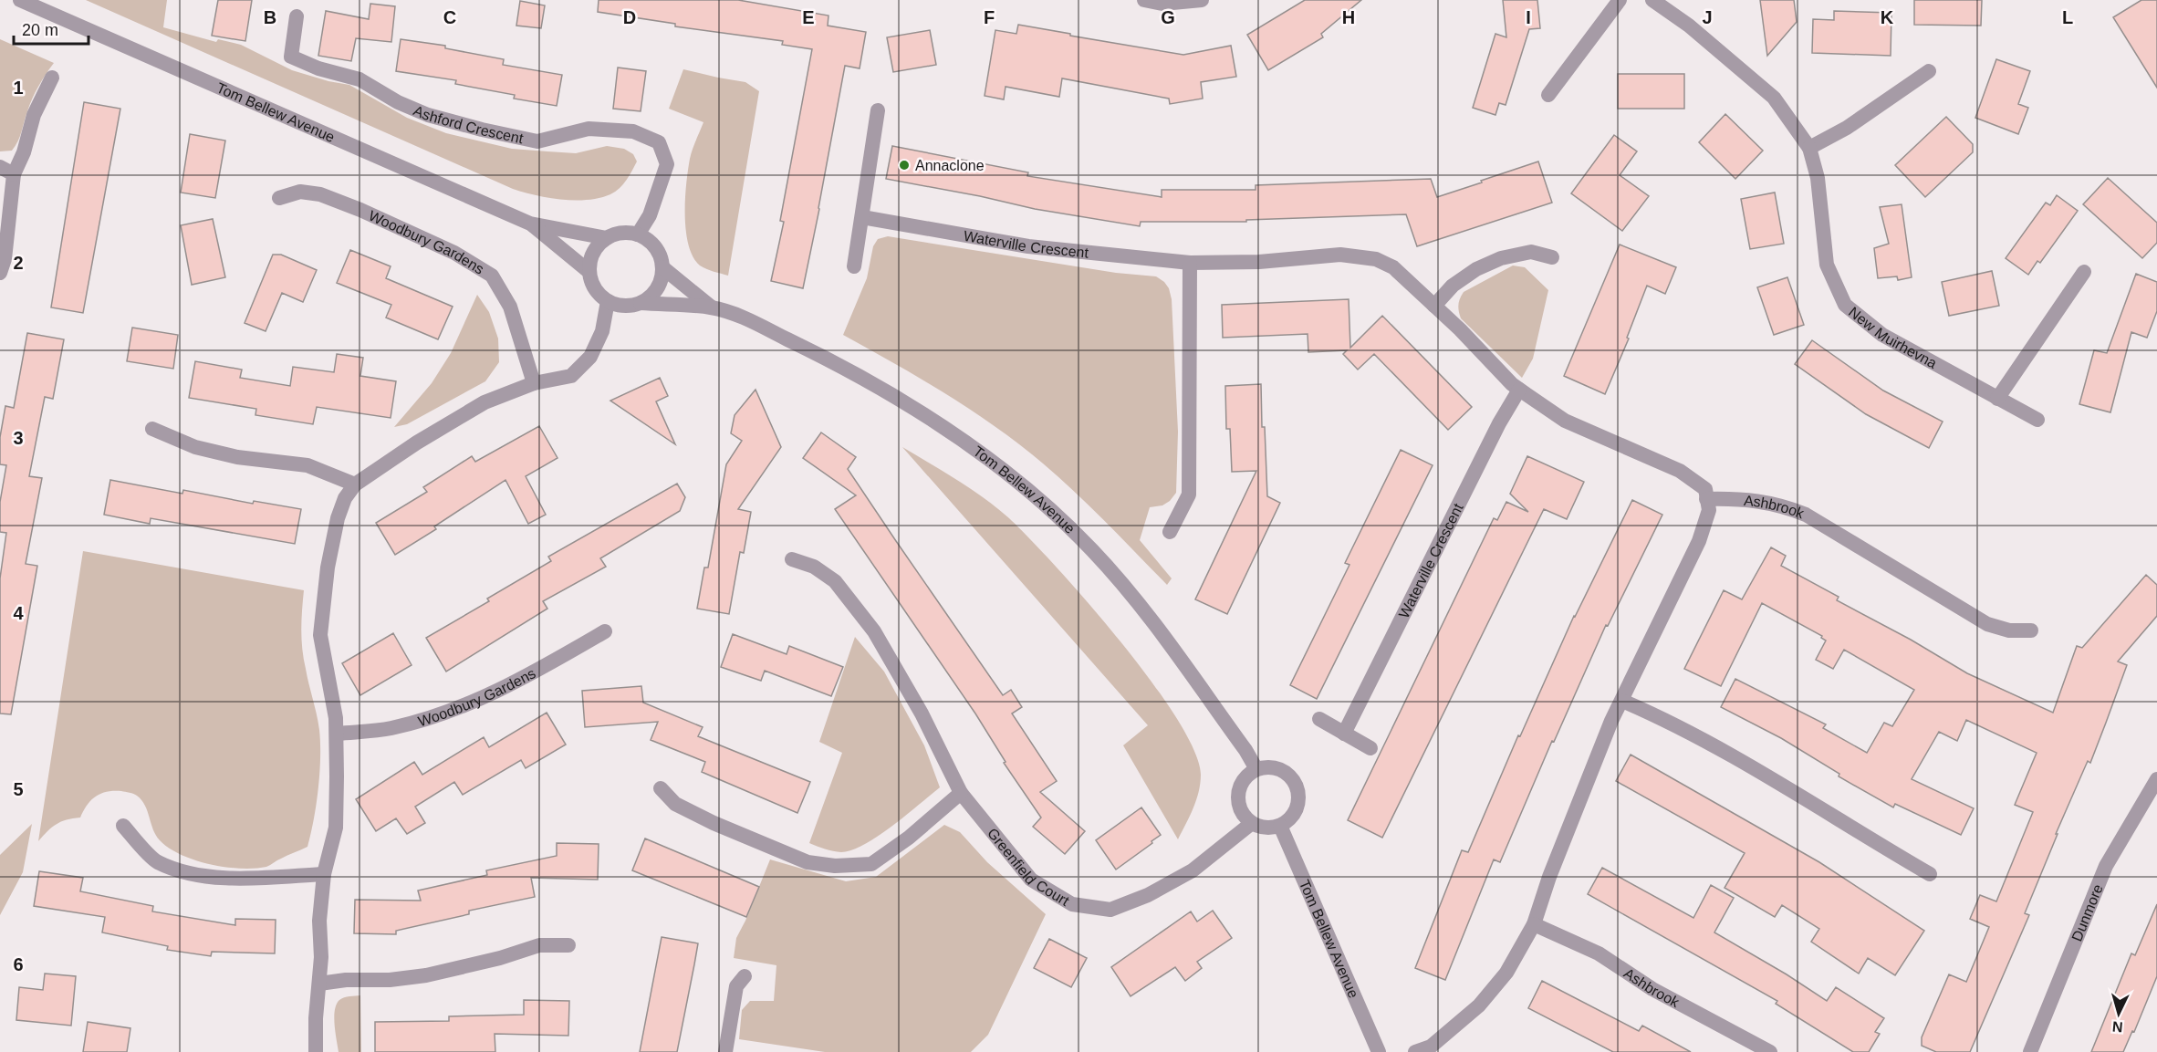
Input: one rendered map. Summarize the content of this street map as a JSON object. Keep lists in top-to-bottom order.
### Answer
{
  "streets": {
    "street": [
      "Tom Bellew Avenue",
      "Ashford Crescent",
      "Woodbury Gardens",
      "Waterville Crescent",
      "New Muirhevna",
      "Ashbrook",
      "Greenfield Court",
      "Dunmore"
    ]
  },
  "crossings": [
    ["Tom Bellew Avenue", "Ashford Crescent"],
    ["Tom Bellew Avenue", "Greenfield Court"],
    ["Waterville Crescent", "Ashbrook"]
  ],
  "places": ["Annaclone"],
  "scale_bar": "20 m",
  "north": "bottom",
  "grid": {
    "columns": [
      "B",
      "C",
      "D",
      "E",
      "F",
      "G",
      "H",
      "I",
      "J",
      "K",
      "L"
    ],
    "rows": [
      "1",
      "2",
      "3",
      "4",
      "5",
      "6"
    ]
  }
}
